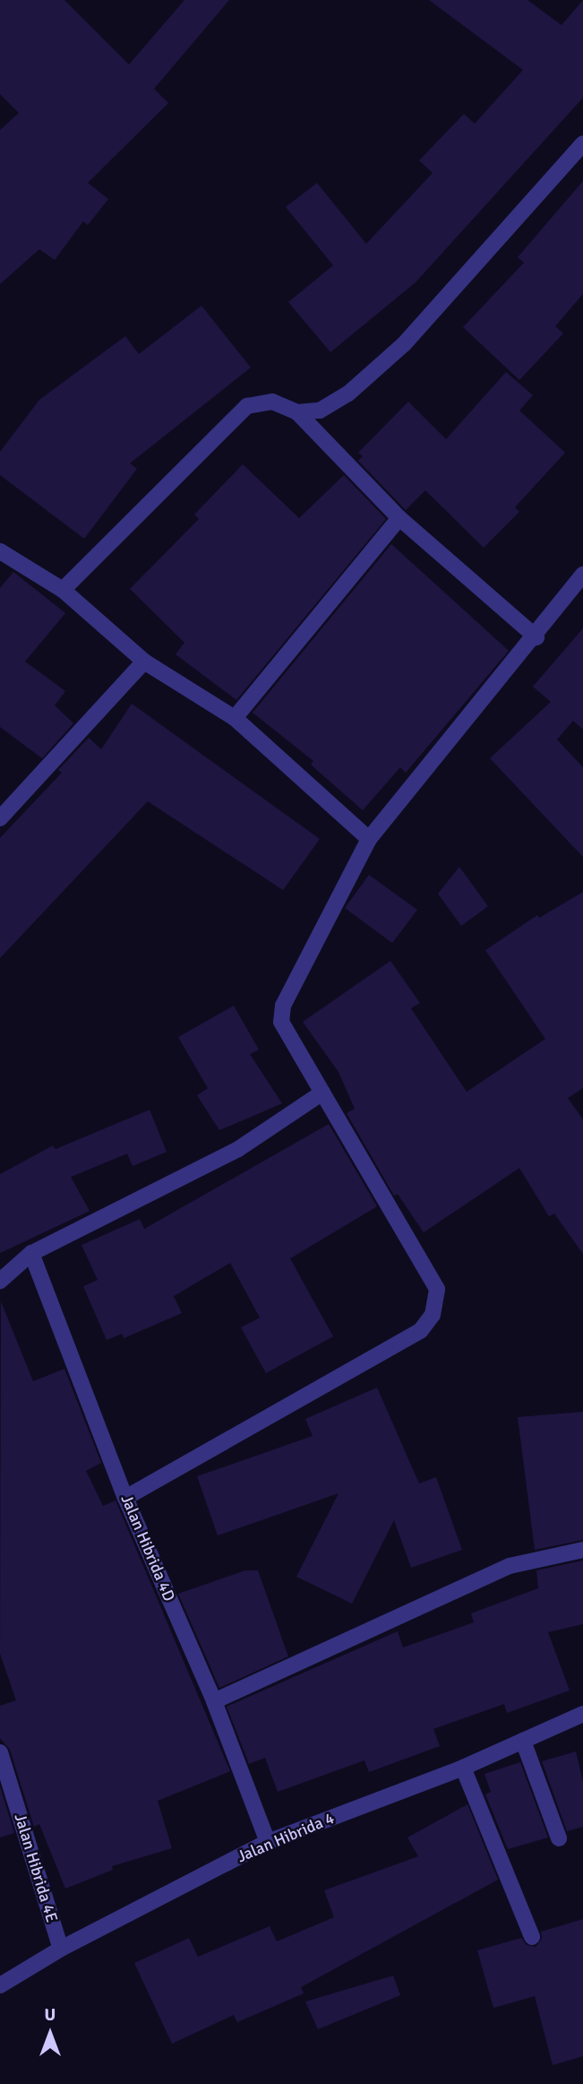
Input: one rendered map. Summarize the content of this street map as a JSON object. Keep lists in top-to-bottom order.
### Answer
{
  "streets": {
    "street": ["Jalan Hibrida 4D", "Jalan Hibrida 4", "Jalan Hibrida 4E"]
  },
  "crossings": [
    ["Jalan Hibrida 4D", "Jalan Hibrida 4"],
    ["Jalan Hibrida 4", "Jalan Hibrida 4E"]
  ],
  "north": "top"
}
